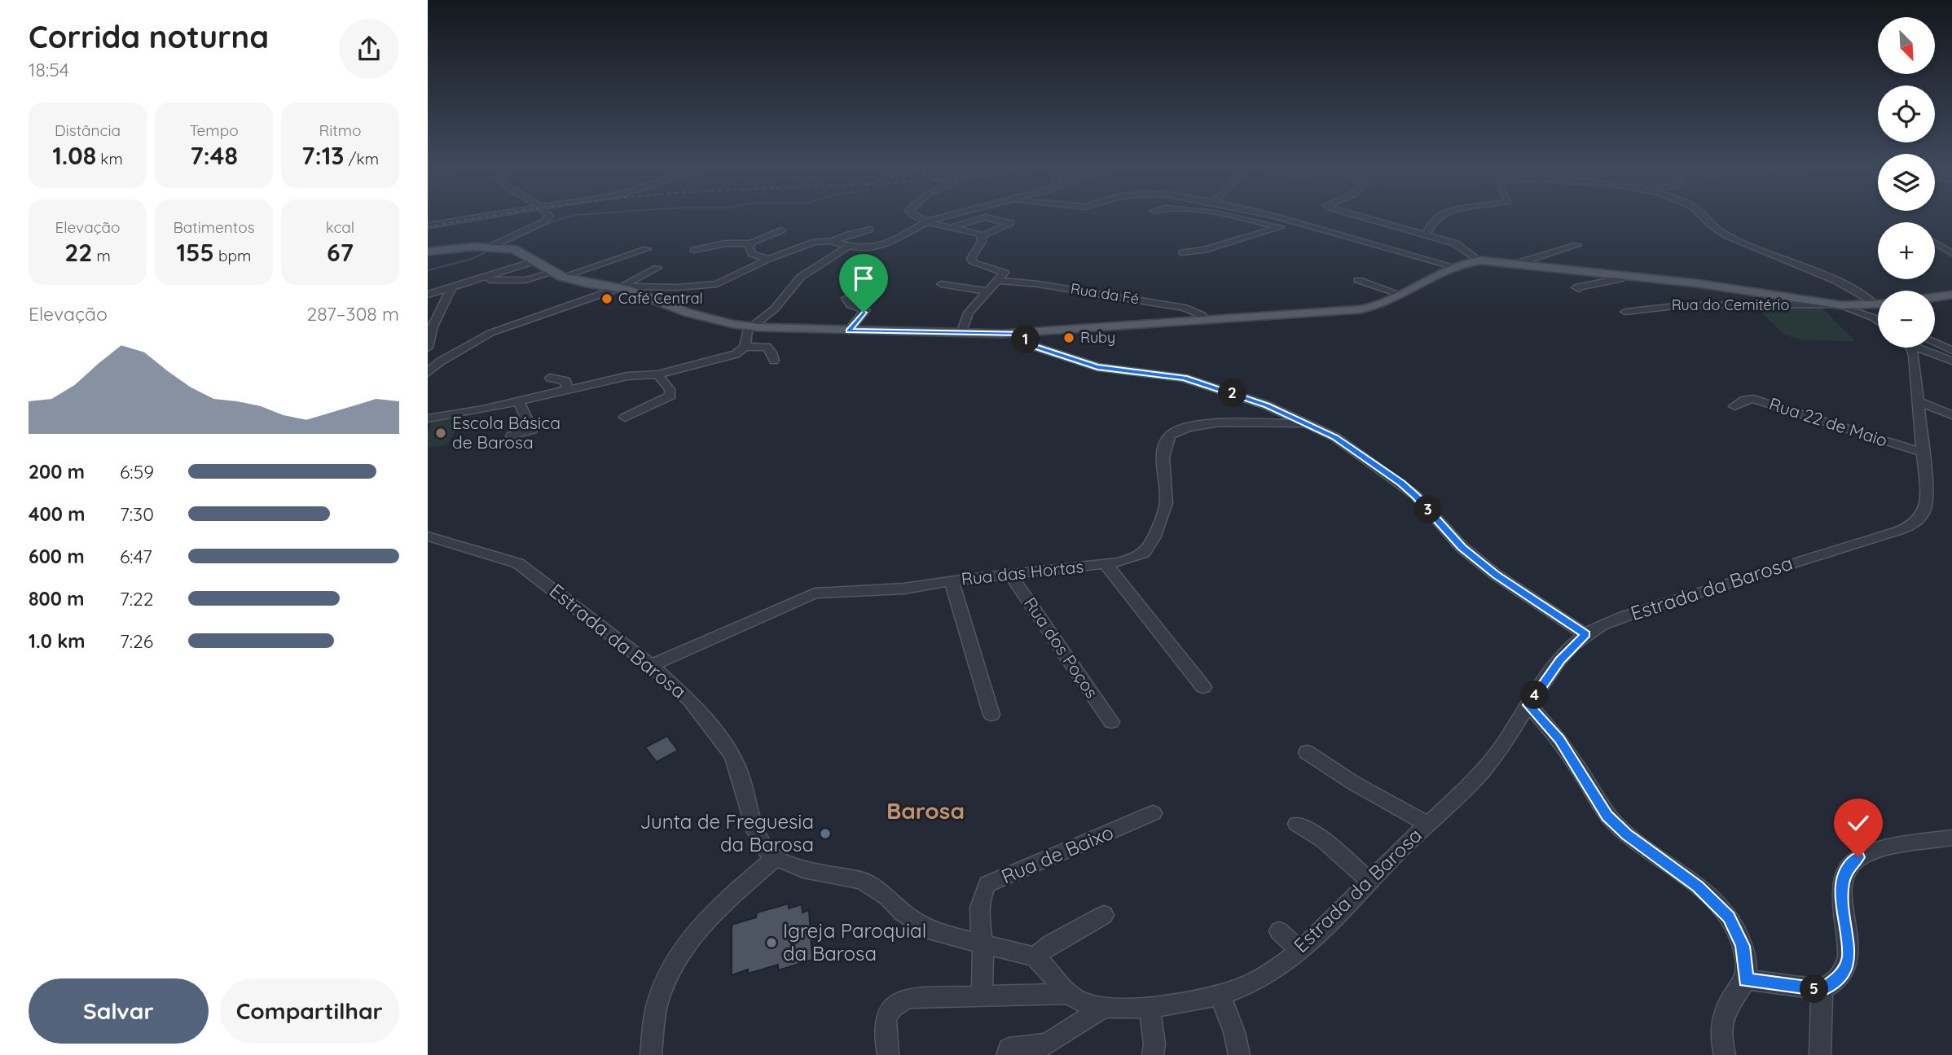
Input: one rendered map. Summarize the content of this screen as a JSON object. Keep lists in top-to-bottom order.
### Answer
{
  "streets": {
    "street": [
      "Rua da Fé",
      "Rua do Cemitério",
      "Rua 22 de Maio",
      "Rua das Hortas",
      "Estrada da Barosa",
      "Rua dos Poços",
      "Rua de Baixo"
    ]
  },
  "crossings": [
    ["Rua 22 de Maio", "Estrada da Barosa"],
    ["Rua das Hortas", "Estrada da Barosa"],
    ["Rua das Hortas", "Rua dos Poços"],
    ["Estrada da Barosa", "Rua de Baixo"]
  ],
  "districts": ["Barosa"],
  "places": [
    "Café Central",
    "Ruby",
    "Escola Básica de Barosa",
    "Junta de Freguesia da Barosa",
    "Igreja Paroquial da Barosa"
  ],
  "north": "bottom right",
  "page": {
    "heading": ["Corrida noturna", "18:54"],
    "map_buttons": ["+", "−"],
    "stats": [
      ["Distância", "1.08 km"],
      ["Tempo", "7:48"],
      ["Ritmo", "7:13 /km"],
      ["Elevação", "22 m"],
      ["Batimentos", "155 bpm"],
      ["kcal", "67"]
    ],
    "chart": ["Elevação", "287–308 m"],
    "pins": [
      "1",
      "2",
      "3",
      "4",
      "5"
    ],
    "list": [
      {
        "name": "200 m",
        "note": "6:59"
      },
      {
        "name": "400 m",
        "note": "7:30"
      },
      {
        "name": "600 m",
        "note": "6:47"
      },
      {
        "name": "800 m",
        "note": "7:22"
      },
      {
        "name": "1.0 km",
        "note": "7:26"
      }
    ],
    "buttons": ["Salvar", "Compartilhar"]
  }
}
